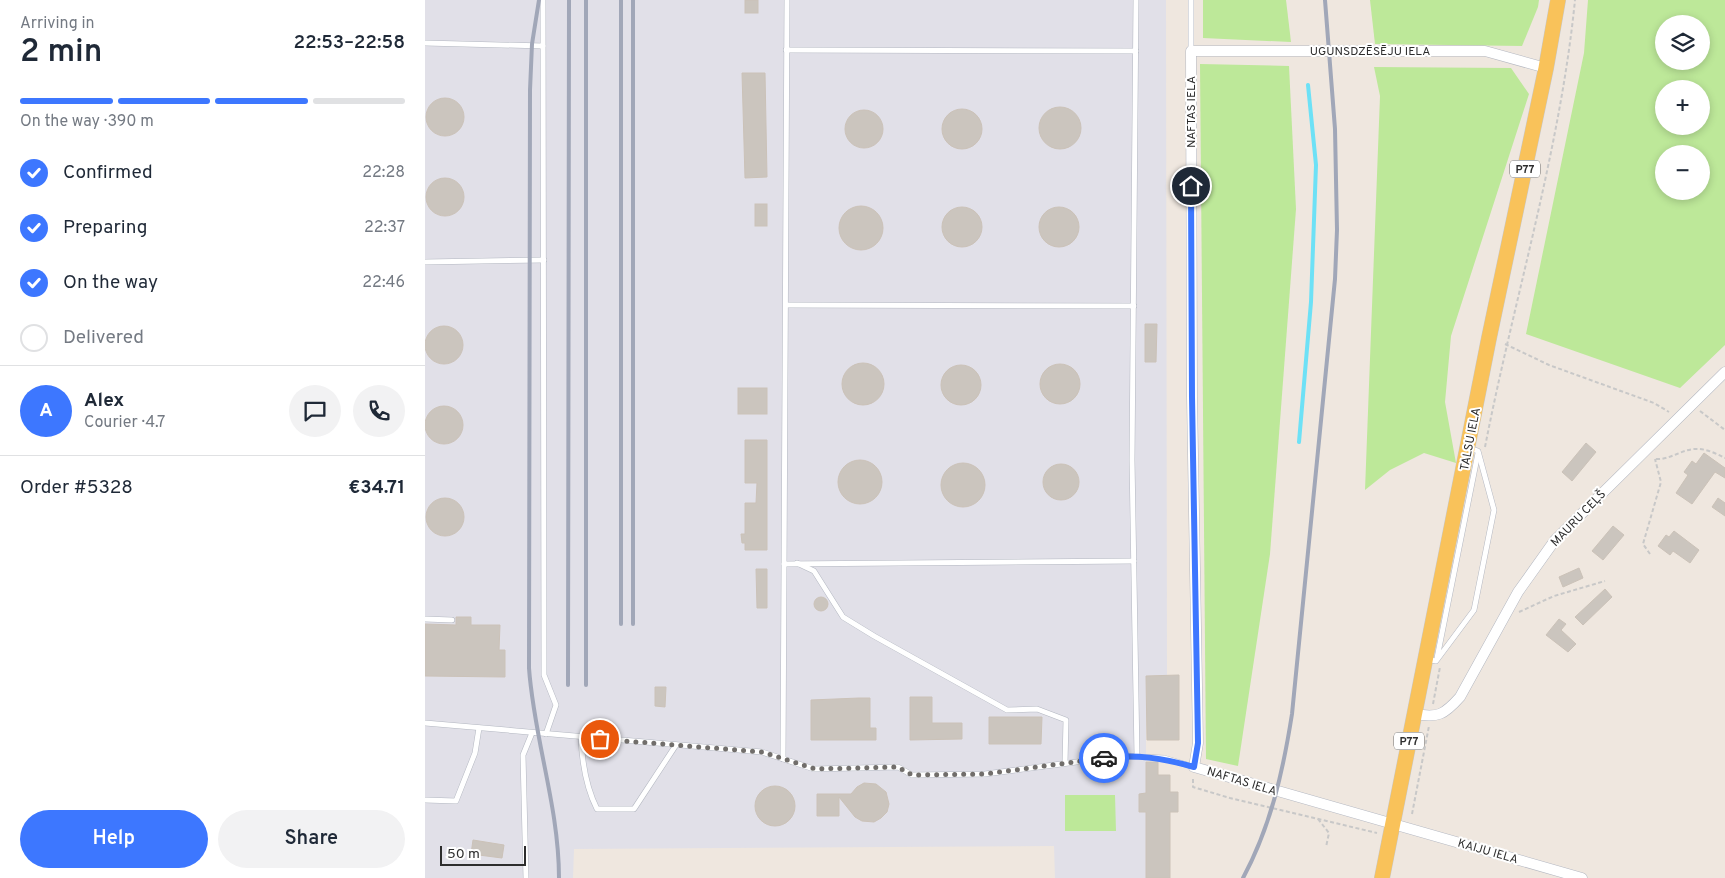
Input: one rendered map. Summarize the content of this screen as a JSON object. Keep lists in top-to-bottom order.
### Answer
{
  "streets": {
    "main road": ["P77", "TALSU IELA"],
    "street": [
      "UGUNSDZĒSĒJU IELA",
      "NAFTAS IELA",
      "MAURU CEĻŠ",
      "KAIJU IELA"
    ]
  },
  "crossings": [
    ["UGUNSDZĒSĒJU IELA", "NAFTAS IELA"],
    ["UGUNSDZĒSĒJU IELA", "TALSU IELA"],
    ["NAFTAS IELA", "TALSU IELA"],
    ["NAFTAS IELA", "KAIJU IELA"],
    ["TALSU IELA", "KAIJU IELA"]
  ],
  "scale_bar": "50 m",
  "page": {
    "heading": ["2 min", "Arriving in", "22:53–22:58"],
    "panel": [
      "Alex",
      "Courier · 4.7",
      "Order #5328",
      "€34.71"
    ],
    "map_buttons": ["+", "−"],
    "bar": "On the way · 390 m",
    "list": [
      ["Confirmed", "22:28"],
      ["Preparing", "22:37"],
      ["On the way", "22:46"],
      "Delivered"
    ],
    "round": "A",
    "buttons": ["Help", "Share"],
    "scale": "50 m"
  }
}
